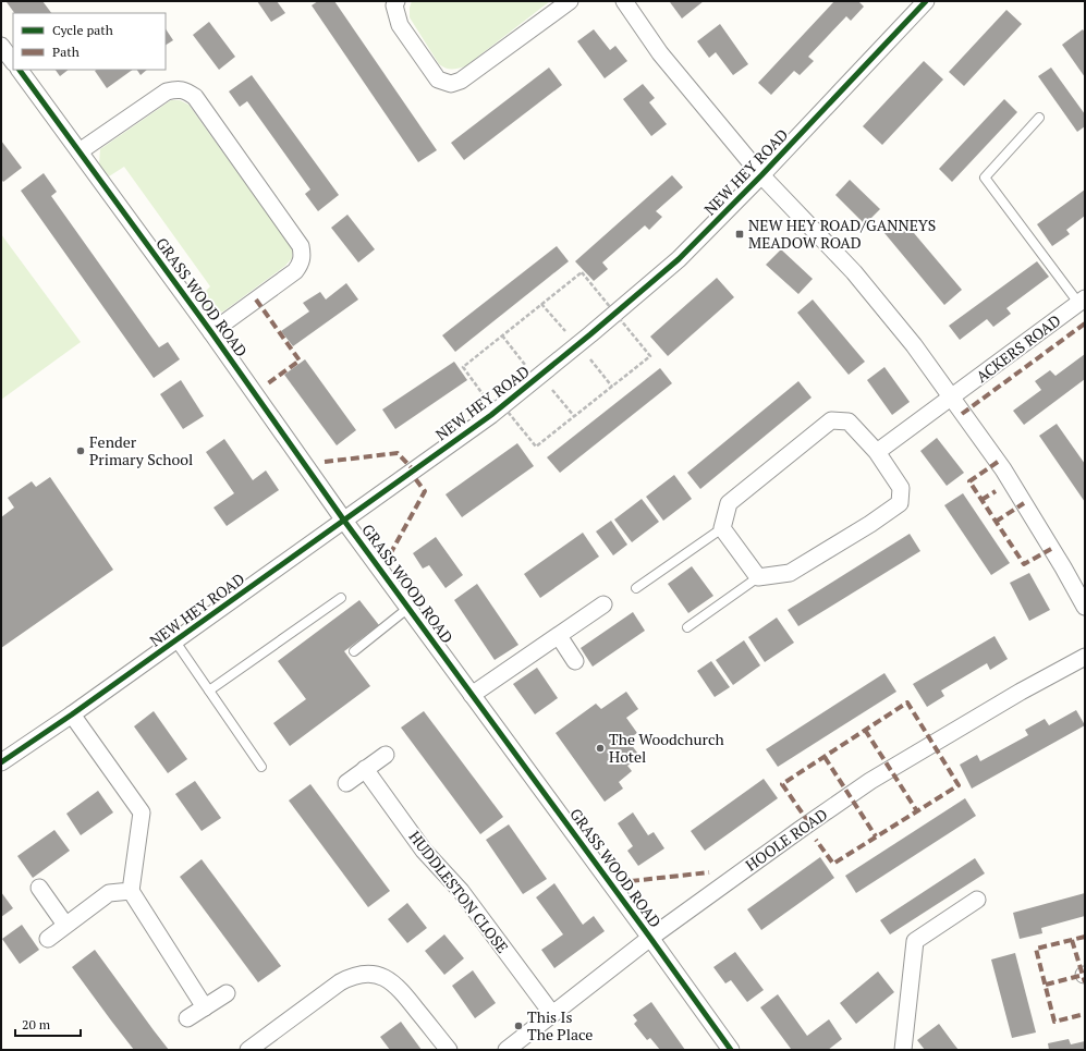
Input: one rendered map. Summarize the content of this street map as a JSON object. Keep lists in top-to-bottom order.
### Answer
{
  "streets": {
    "street": [
      "NEW HEY ROAD",
      "GRASS WOOD ROAD",
      "ACKERS ROAD",
      "HOOLE ROAD",
      "HUDDLESTON CLOSE"
    ]
  },
  "crossings": [
    ["NEW HEY ROAD", "GRASS WOOD ROAD"],
    ["GRASS WOOD ROAD", "HOOLE ROAD"],
    ["HOOLE ROAD", "HUDDLESTON CLOSE"]
  ],
  "places": {
    "transit": ["NEW HEY ROAD/GANNEYS MEADOW ROAD"],
    "other": ["Fender Primary School", "The Woodchurch Hotel", "This Is The Place"]
  },
  "legend": ["Cycle path", "Path"],
  "scale_bar": "20 m"
}
